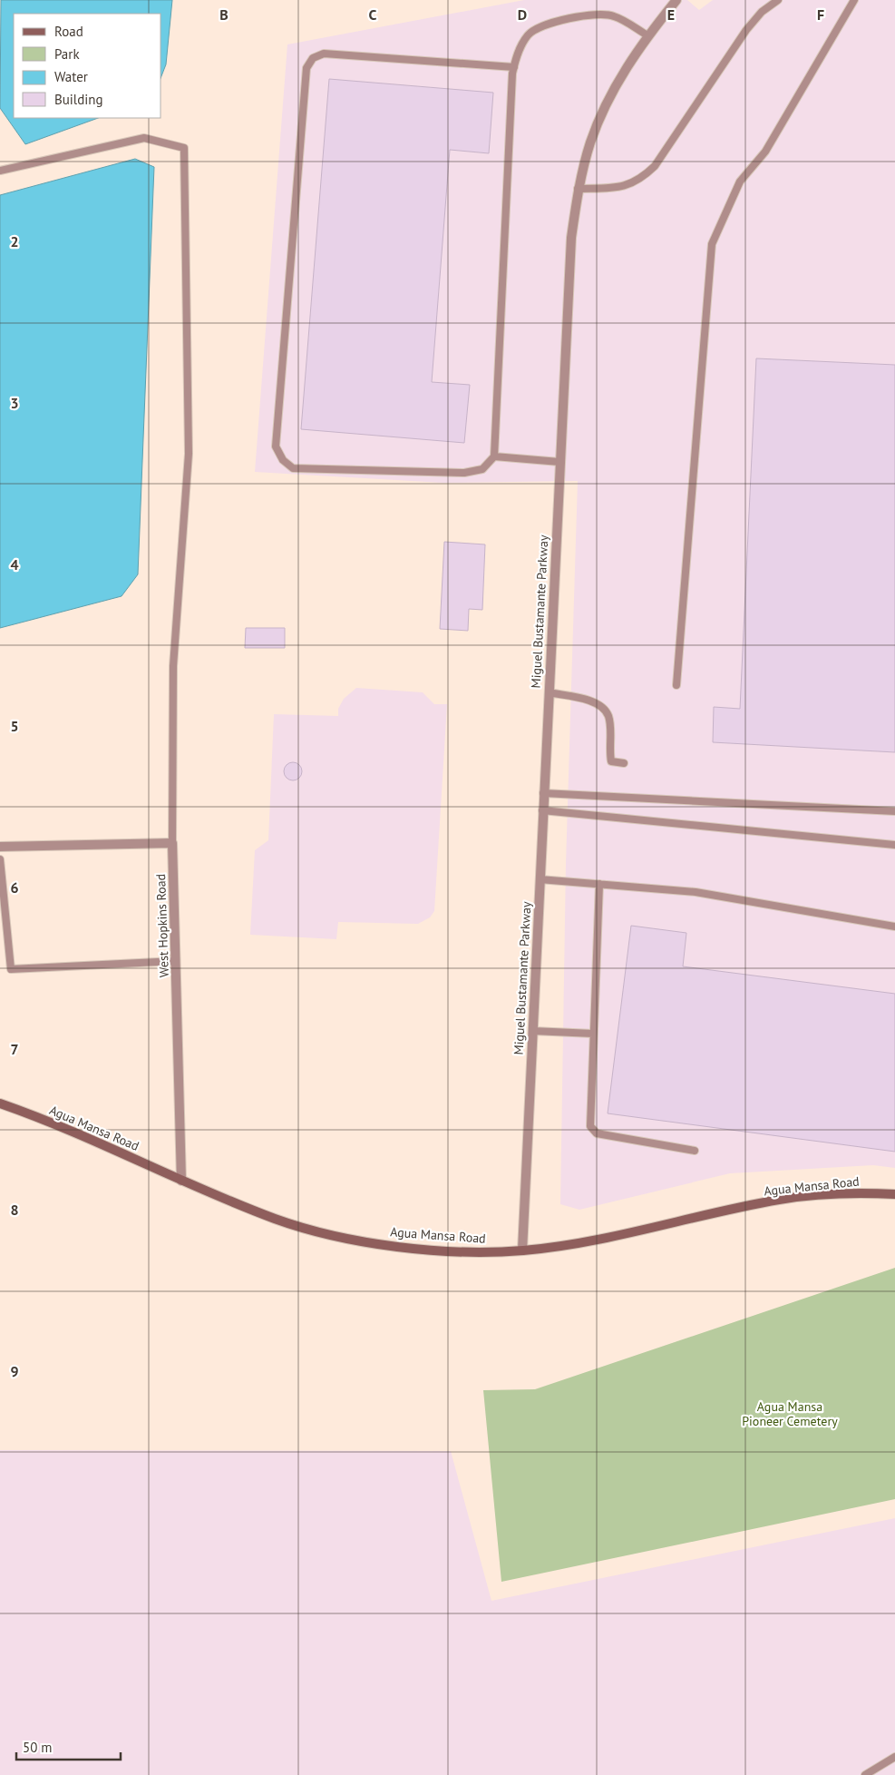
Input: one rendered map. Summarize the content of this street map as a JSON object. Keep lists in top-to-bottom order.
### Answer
{
  "streets": {
    "main road": ["Agua Mansa Road"],
    "street": ["Miguel Bustamante Parkway", "West Hopkins Road"]
  },
  "crossings": [
    ["Miguel Bustamante Parkway", "Agua Mansa Road"],
    ["West Hopkins Road", "Agua Mansa Road"]
  ],
  "parks": ["Agua Mansa Pioneer Cemetery"],
  "legend": [
    "Road",
    "Park",
    "Water",
    "Building"
  ],
  "scale_bar": "50 m",
  "grid": {
    "columns": [
      "B",
      "C",
      "D",
      "E",
      "F"
    ],
    "rows": [
      "2",
      "3",
      "4",
      "5",
      "6",
      "7",
      "8",
      "9"
    ]
  }
}
